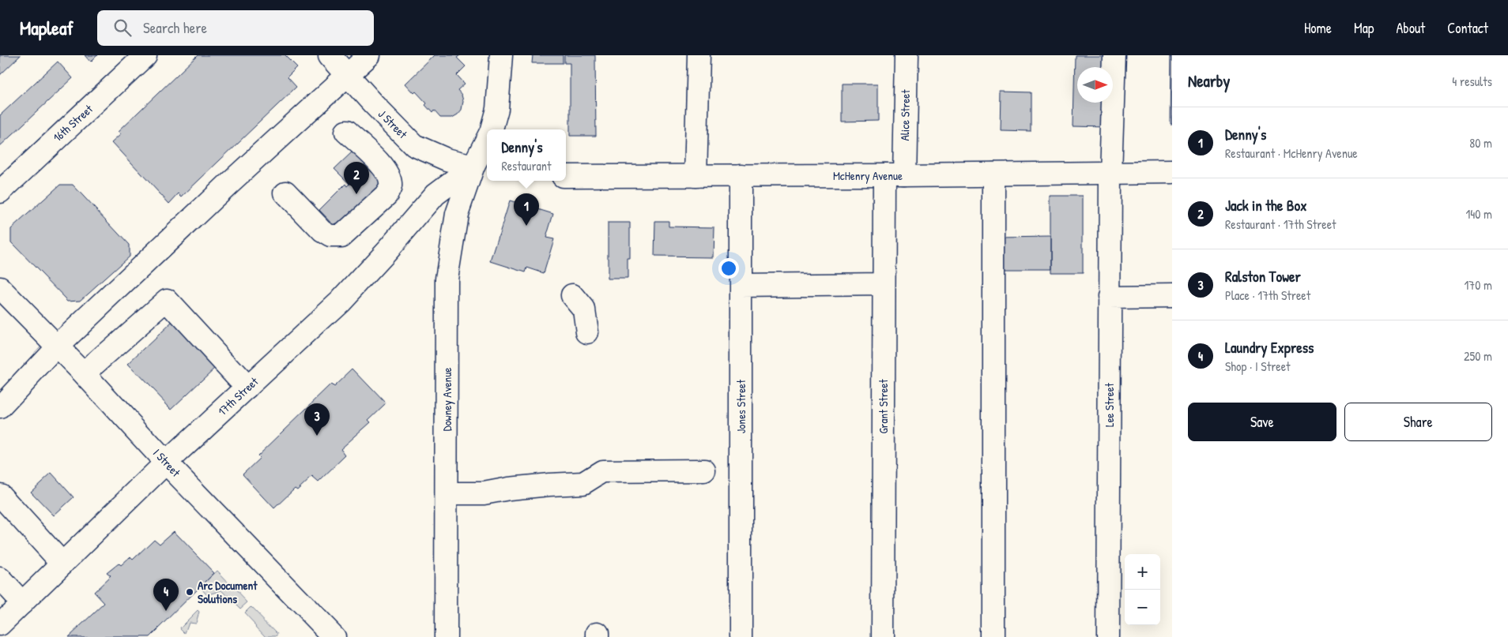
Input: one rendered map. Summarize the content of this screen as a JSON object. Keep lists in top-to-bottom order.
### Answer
{
  "streets": {
    "street": [
      "Alice Street",
      "16th Street",
      "J Street",
      "McHenry Avenue",
      "17th Street",
      "Downey Avenue",
      "Lee Street",
      "Jones Street",
      "Grant Street",
      "I Street"
    ]
  },
  "crossings": [
    ["Alice Street", "McHenry Avenue"],
    ["Alice Street", "Grant Street"],
    ["J Street", "17th Street"],
    ["J Street", "Downey Avenue"],
    ["McHenry Avenue", "Lee Street"],
    ["McHenry Avenue", "Jones Street"],
    ["McHenry Avenue", "Grant Street"],
    ["17th Street", "Downey Avenue"],
    ["17th Street", "I Street"]
  ],
  "places": ["Arc Document Solutions"],
  "north": "right",
  "page": {
    "header": "Mapleaf",
    "search": "Search here",
    "nav": [
      "Home",
      "Map",
      "About",
      "Contact"
    ],
    "heading": ["Nearby", "4 results"],
    "list": [
      {
        "mark": "1",
        "name": "Denny's",
        "note": "Restaurant · McHenry Avenue",
        "value": "80 m"
      },
      {
        "mark": "2",
        "name": "Jack in the Box",
        "note": "Restaurant · 17th Street",
        "value": "140 m"
      },
      {
        "mark": "3",
        "name": "Ralston Tower",
        "note": "Place · 17th Street",
        "value": "170 m"
      },
      {
        "mark": "4",
        "name": "Laundry Express",
        "note": "Shop · I Street",
        "value": "250 m"
      }
    ],
    "popup": ["Denny's", "Restaurant"],
    "pins": [
      "2",
      "1",
      "3",
      "4"
    ],
    "buttons": ["Save", "Share"],
    "map_buttons": ["+", "−"]
  }
}
